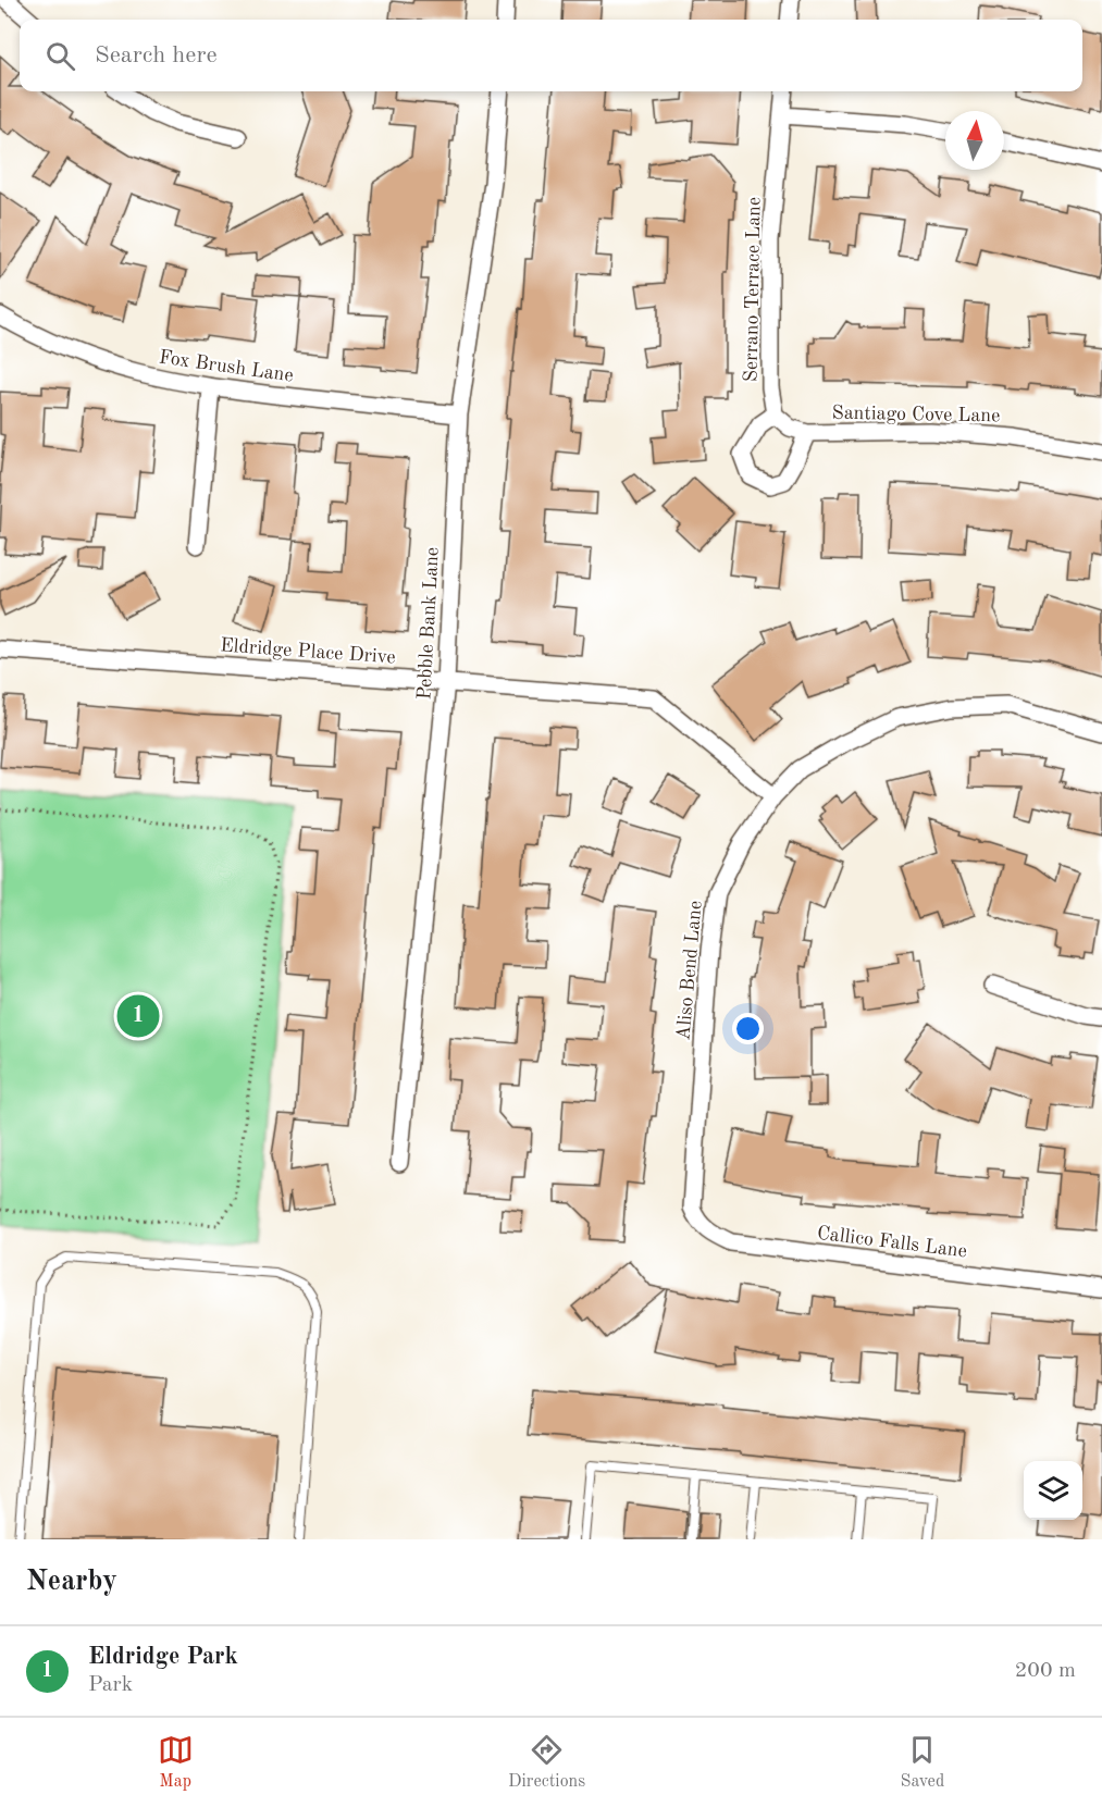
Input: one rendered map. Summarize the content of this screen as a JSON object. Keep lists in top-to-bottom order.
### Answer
{
  "streets": {
    "street": [
      "Serrano Terrace Lane",
      "Fox Brush Lane",
      "Santiago Cove Lane",
      "Pebble Bank Lane",
      "Eldridge Place Drive",
      "Aliso Bend Lane",
      "Callico Falls Lane"
    ]
  },
  "crossings": [
    ["Serrano Terrace Lane", "Santiago Cove Lane"],
    ["Fox Brush Lane", "Pebble Bank Lane"],
    ["Pebble Bank Lane", "Eldridge Place Drive"],
    ["Eldridge Place Drive", "Aliso Bend Lane"],
    ["Aliso Bend Lane", "Callico Falls Lane"]
  ],
  "north": "top",
  "page": {
    "search": "Search here",
    "pins": "1",
    "heading": "Nearby",
    "list": [
      {
        "mark": "1",
        "name": "Eldridge Park",
        "note": "Park",
        "value": "200 m"
      }
    ],
    "nav": ["Map", "Directions", "Saved"]
  }
}
